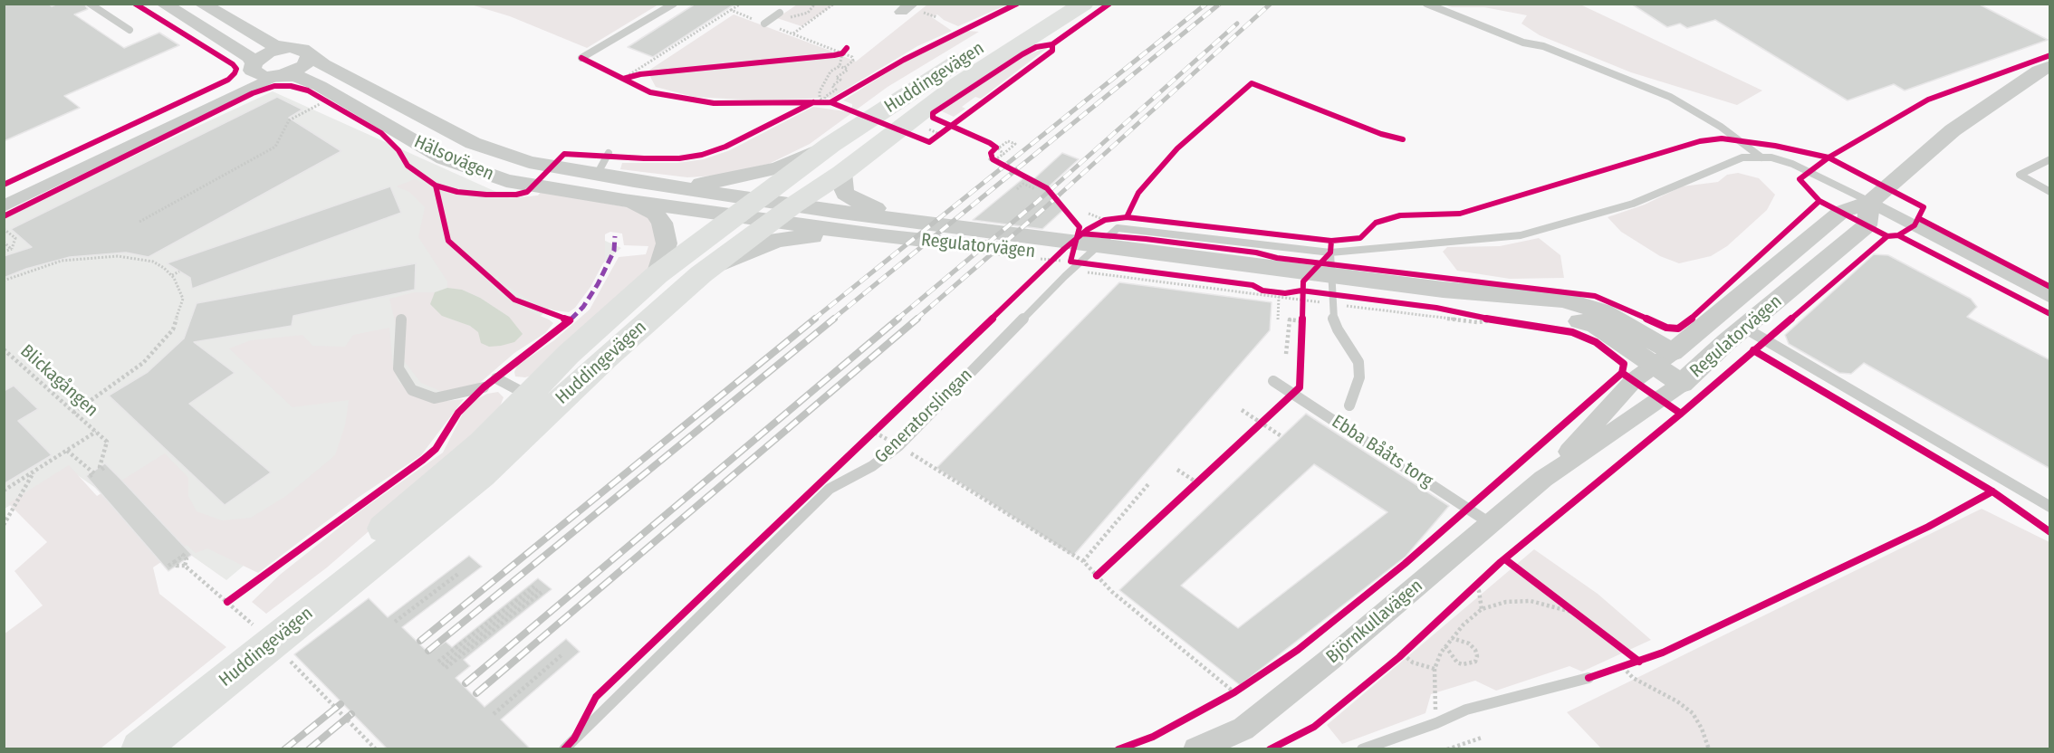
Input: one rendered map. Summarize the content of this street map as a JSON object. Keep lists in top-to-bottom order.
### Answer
{
  "streets": {
    "main road": ["Huddingevägen"],
    "street": ["Hälsovägen", "Regulatorvägen", "Björnkullavägen"],
    "lane": ["Generatorslingan", "Ebba Bååts torg"],
    "path": ["Blickagången"]
  },
  "crossings": [
    ["Huddingevägen", "Hälsovägen"],
    ["Huddingevägen", "Regulatorvägen"],
    ["Hälsovägen", "Regulatorvägen"],
    ["Regulatorvägen", "Generatorslingan"],
    ["Regulatorvägen", "Björnkullavägen"],
    ["Ebba Bååts torg", "Björnkullavägen"]
  ]
}
